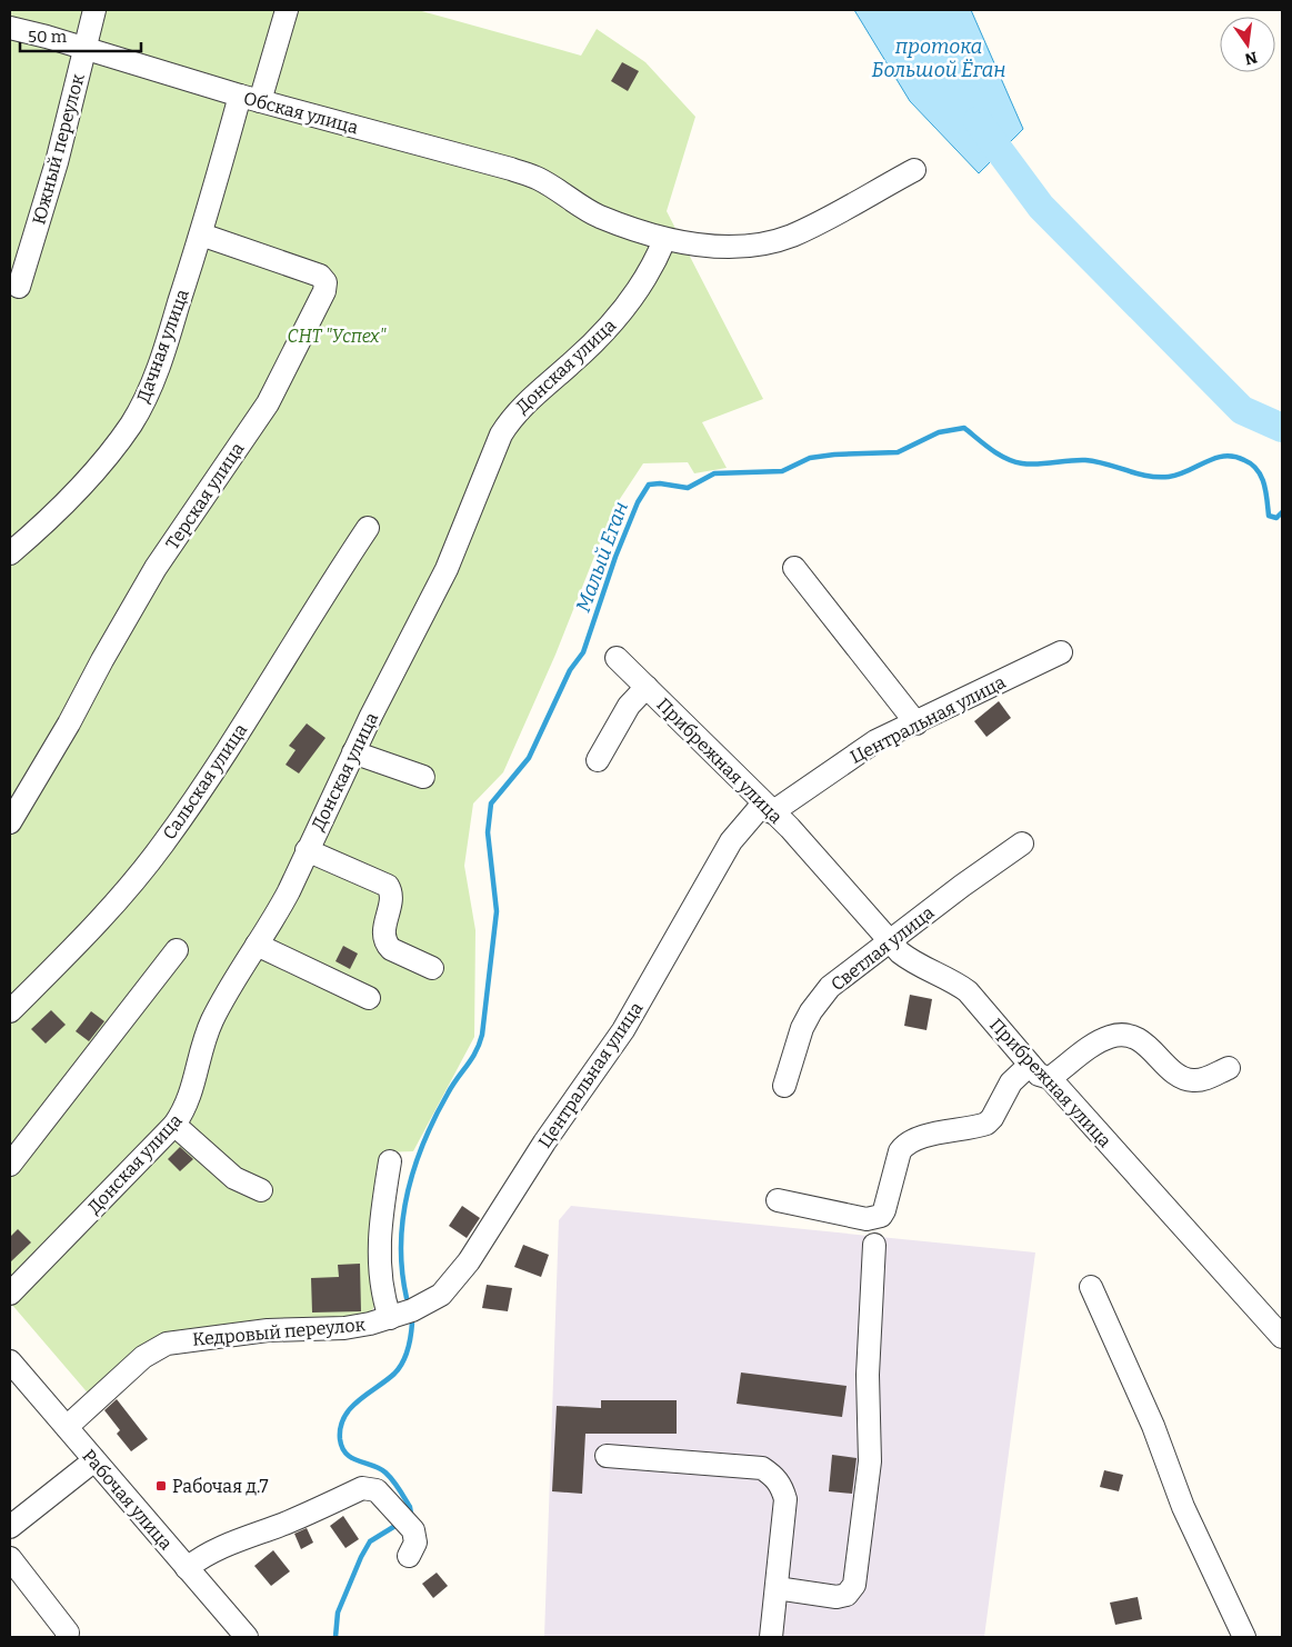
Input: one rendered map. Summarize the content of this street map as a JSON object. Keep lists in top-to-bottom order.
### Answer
{
  "streets": {
    "street": [
      "Обская улица",
      "Южный переулок",
      "Дачная улица",
      "Донская улица",
      "Терская улица",
      "Центральная улица",
      "Прибрежная улица",
      "Сальская улица",
      "Светлая улица",
      "Кедровый переулок",
      "Рабочая улица"
    ]
  },
  "crossings": [
    ["Обская улица", "Южный переулок"],
    ["Обская улица", "Дачная улица"],
    ["Обская улица", "Донская улица"],
    ["Дачная улица", "Терская улица"],
    ["Центральная улица", "Прибрежная улица"],
    ["Центральная улица", "Кедровый переулок"],
    ["Прибрежная улица", "Светлая улица"],
    ["Кедровый переулок", "Рабочая улица"]
  ],
  "water": ["протока Большой Ёган", "Малый Еган"],
  "parks": ["СНТ \"Успех\""],
  "places": {
    "transit": ["Рабочая д.7"]
  },
  "scale_bar": "50 m",
  "north": "bottom"
}
